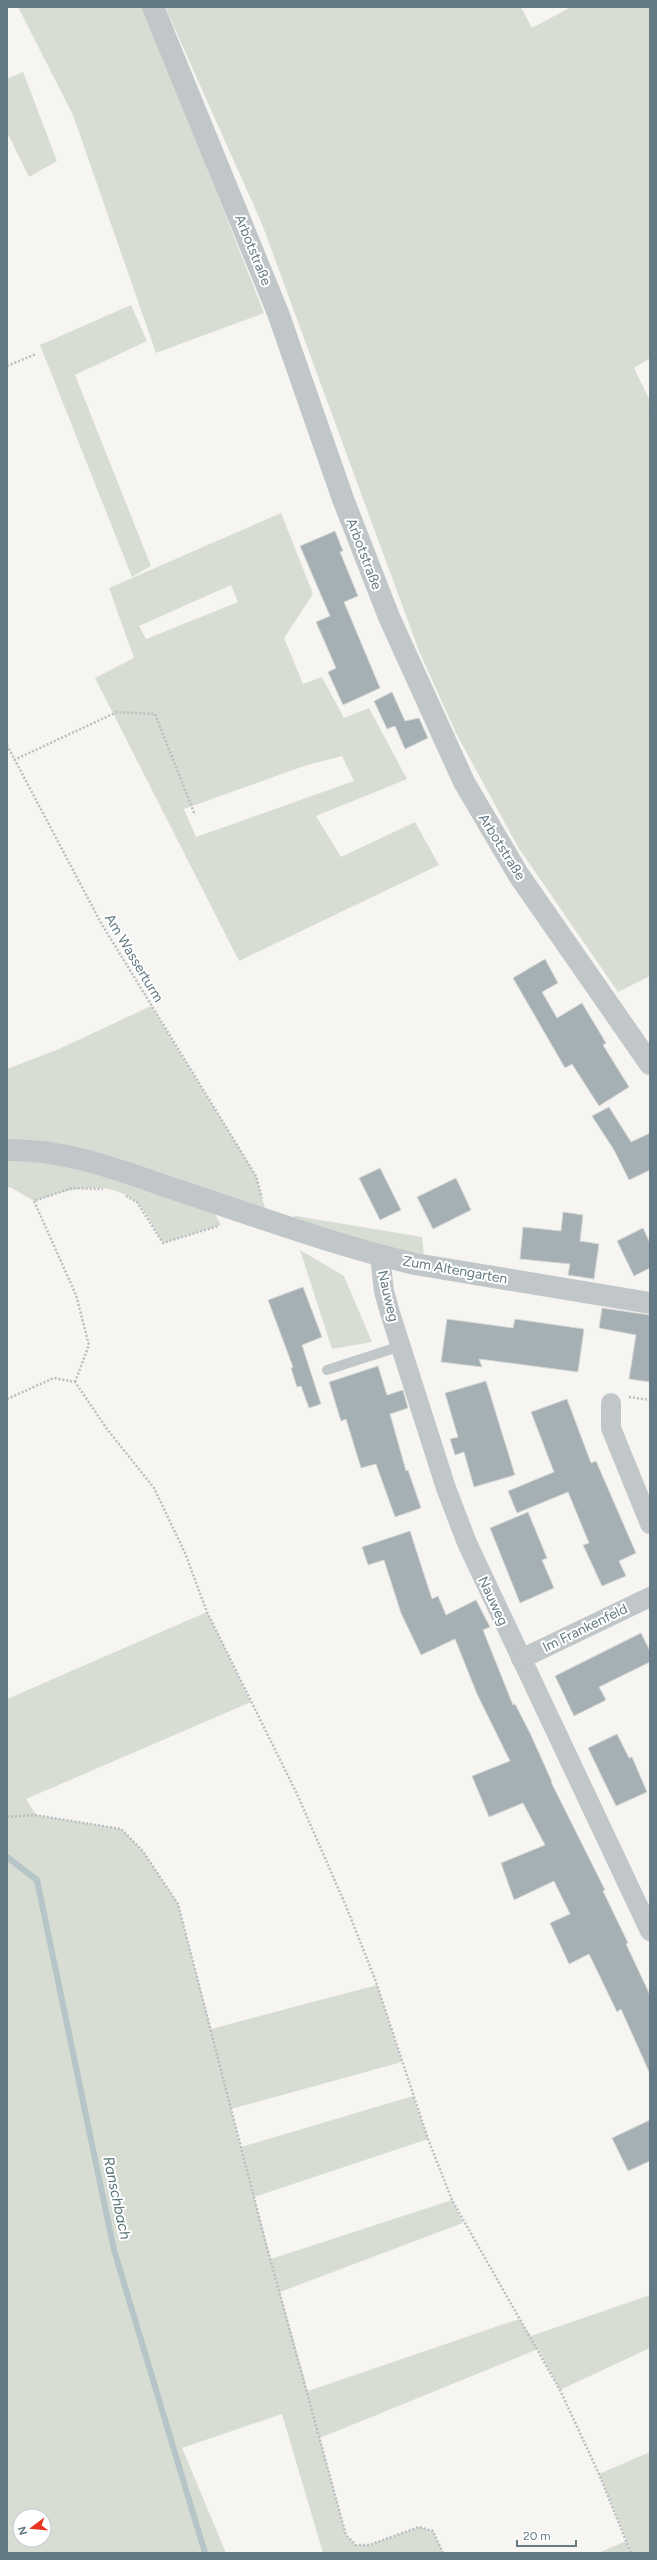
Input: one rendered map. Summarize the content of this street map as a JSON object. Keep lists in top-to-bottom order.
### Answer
{
  "streets": {
    "street": [
      "Arbotstraße",
      "Zum Altengarten",
      "Nauweg",
      "Im Frankenfeld"
    ],
    "path": ["Am Wasserturm"]
  },
  "crossings": [
    ["Zum Altengarten", "Nauweg"],
    ["Nauweg", "Im Frankenfeld"]
  ],
  "water": ["Ranschbach"],
  "scale_bar": "20 m",
  "north": "left"
}
